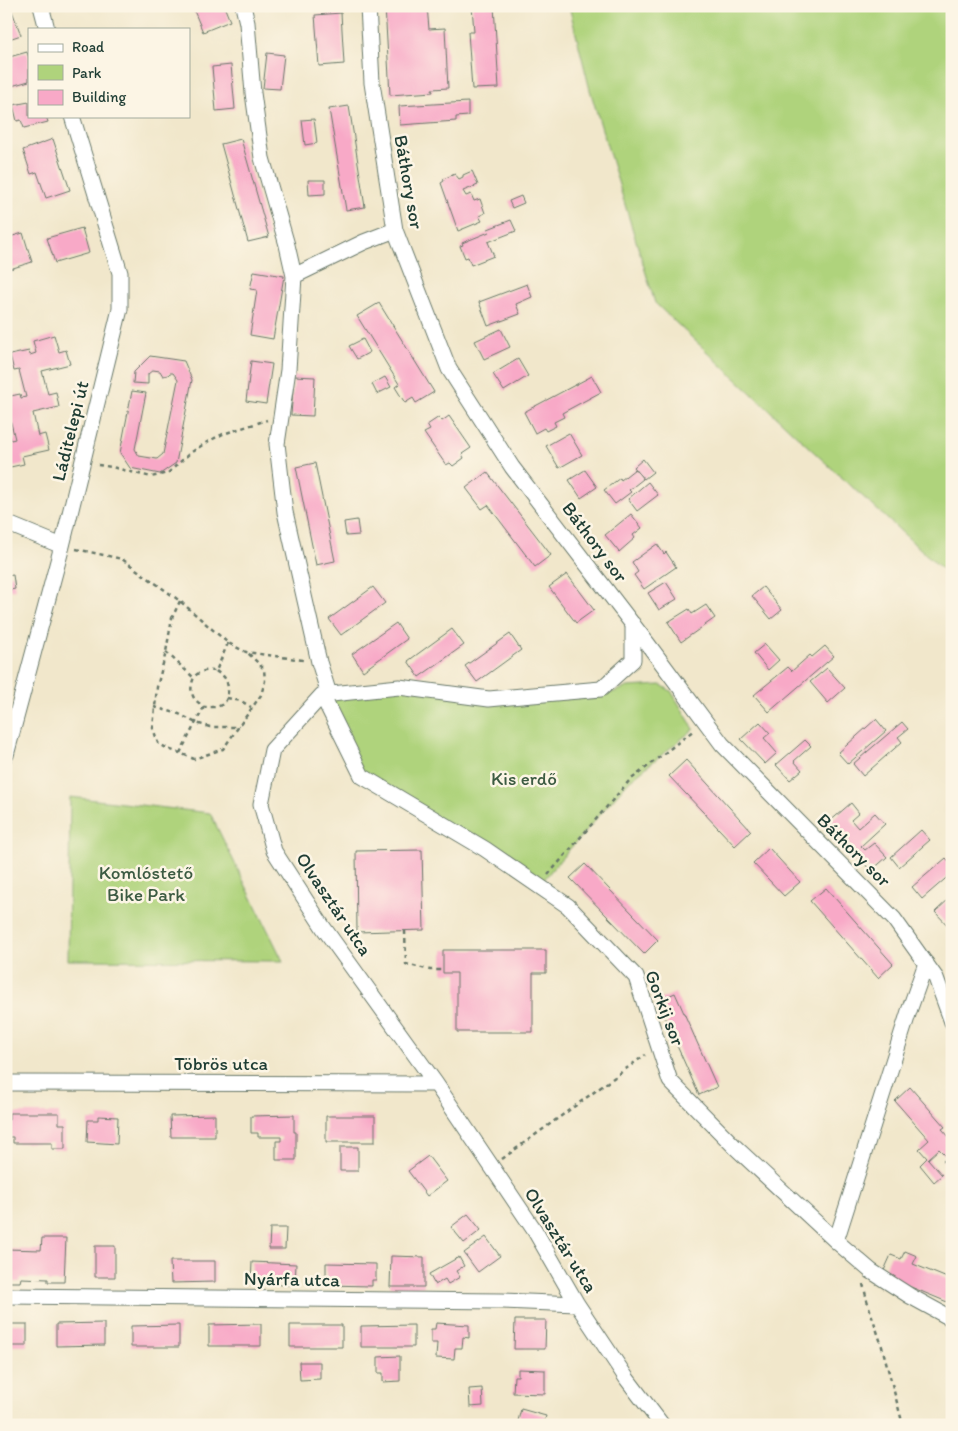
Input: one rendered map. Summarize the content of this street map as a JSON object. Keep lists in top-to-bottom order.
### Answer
{
  "streets": {
    "street": [
      "Báthory sor",
      "Láditelepi út",
      "Olvasztár utca",
      "Gorkij sor",
      "Töbrös utca",
      "Nyárfa utca"
    ]
  },
  "crossings": [
    ["Olvasztár utca", "Gorkij sor"],
    ["Olvasztár utca", "Töbrös utca"],
    ["Olvasztár utca", "Nyárfa utca"]
  ],
  "parks": ["Kis erdő", "Komlóstető Bike Park"],
  "legend": ["Road", "Park", "Building"]
}
